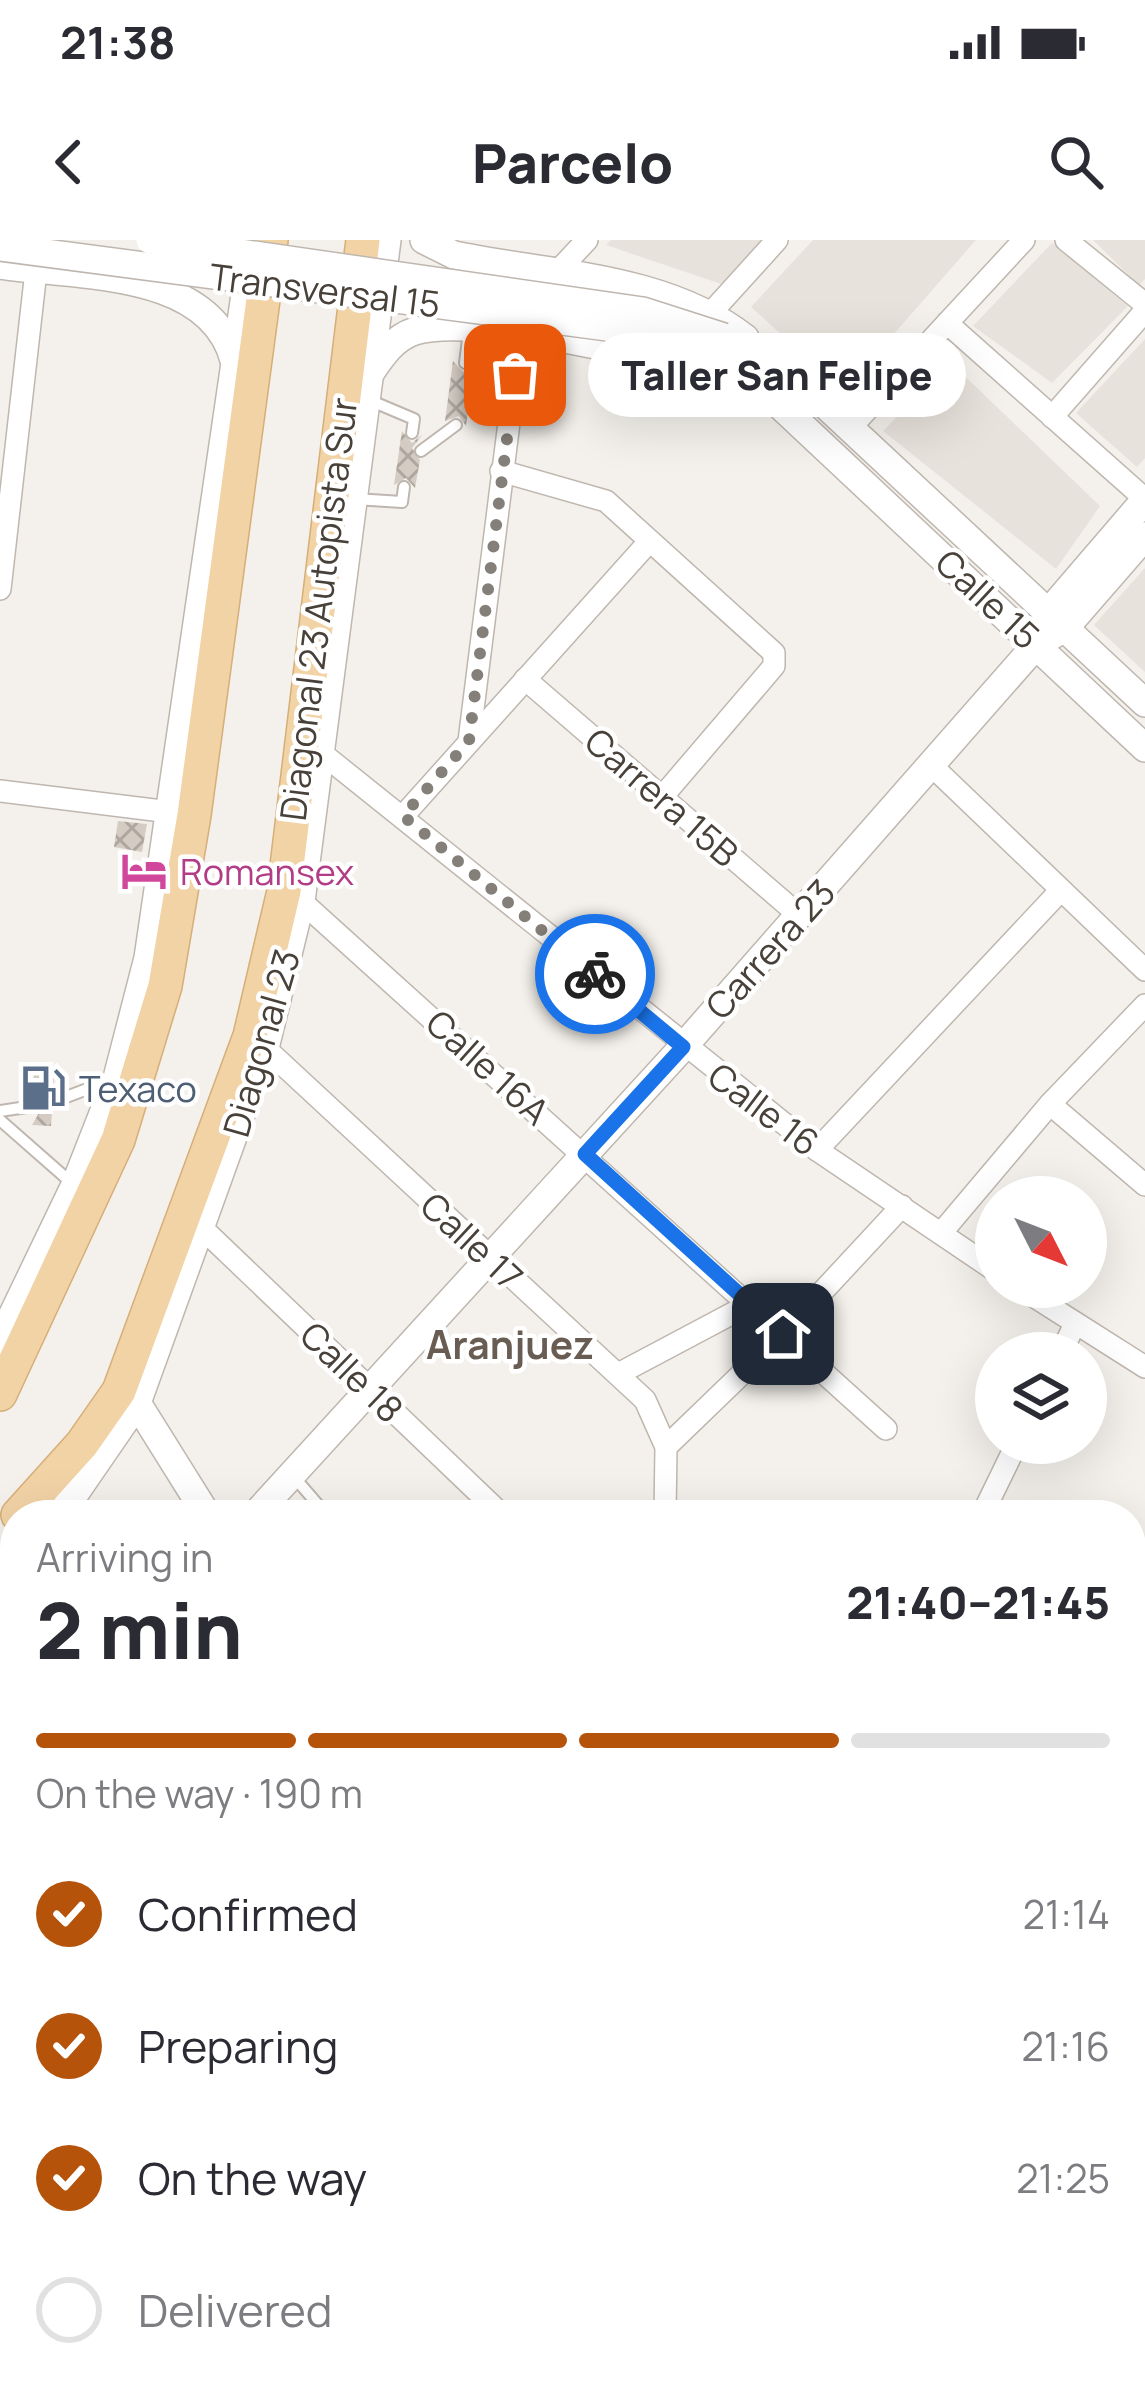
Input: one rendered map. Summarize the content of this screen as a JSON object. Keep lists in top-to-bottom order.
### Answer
{
  "streets": {
    "main road": ["Diagonal 23 Autopista Sur"],
    "street": [
      "Transversal 15",
      "Calle 15",
      "Carrera 15B",
      "Carrera 23",
      "Diagonal 23",
      "Calle 16A",
      "Calle 16",
      "Calle 17",
      "Calle 18"
    ]
  },
  "crossings": [
    ["Transversal 15", "Calle 15"],
    ["Calle 15", "Carrera 23"],
    ["Diagonal 23 Autopista Sur", "Diagonal 23"],
    ["Carrera 15B", "Carrera 23"],
    ["Carrera 23", "Calle 16A"],
    ["Carrera 23", "Calle 16"],
    ["Carrera 23", "Calle 17"],
    ["Carrera 23", "Calle 18"],
    ["Diagonal 23", "Calle 16A"],
    ["Diagonal 23", "Calle 16"],
    ["Diagonal 23", "Calle 17"],
    ["Diagonal 23", "Calle 18"]
  ],
  "districts": ["Aranjuez"],
  "places": {
    "other": ["Taller San Felipe"],
    "hotel": ["Romansex"],
    "fuel station": ["Texaco"]
  },
  "north": "bottom right",
  "page": {
    "status": "21:38",
    "header": "Parcelo",
    "bubble": "Taller San Felipe",
    "heading": ["2 min", "Arriving in", "21:40–21:45"],
    "bar": "On the way · 190 m",
    "list": [
      ["Confirmed", "21:14"],
      ["Preparing", "21:16"],
      ["On the way", "21:25"],
      "Delivered"
    ]
  }
}
